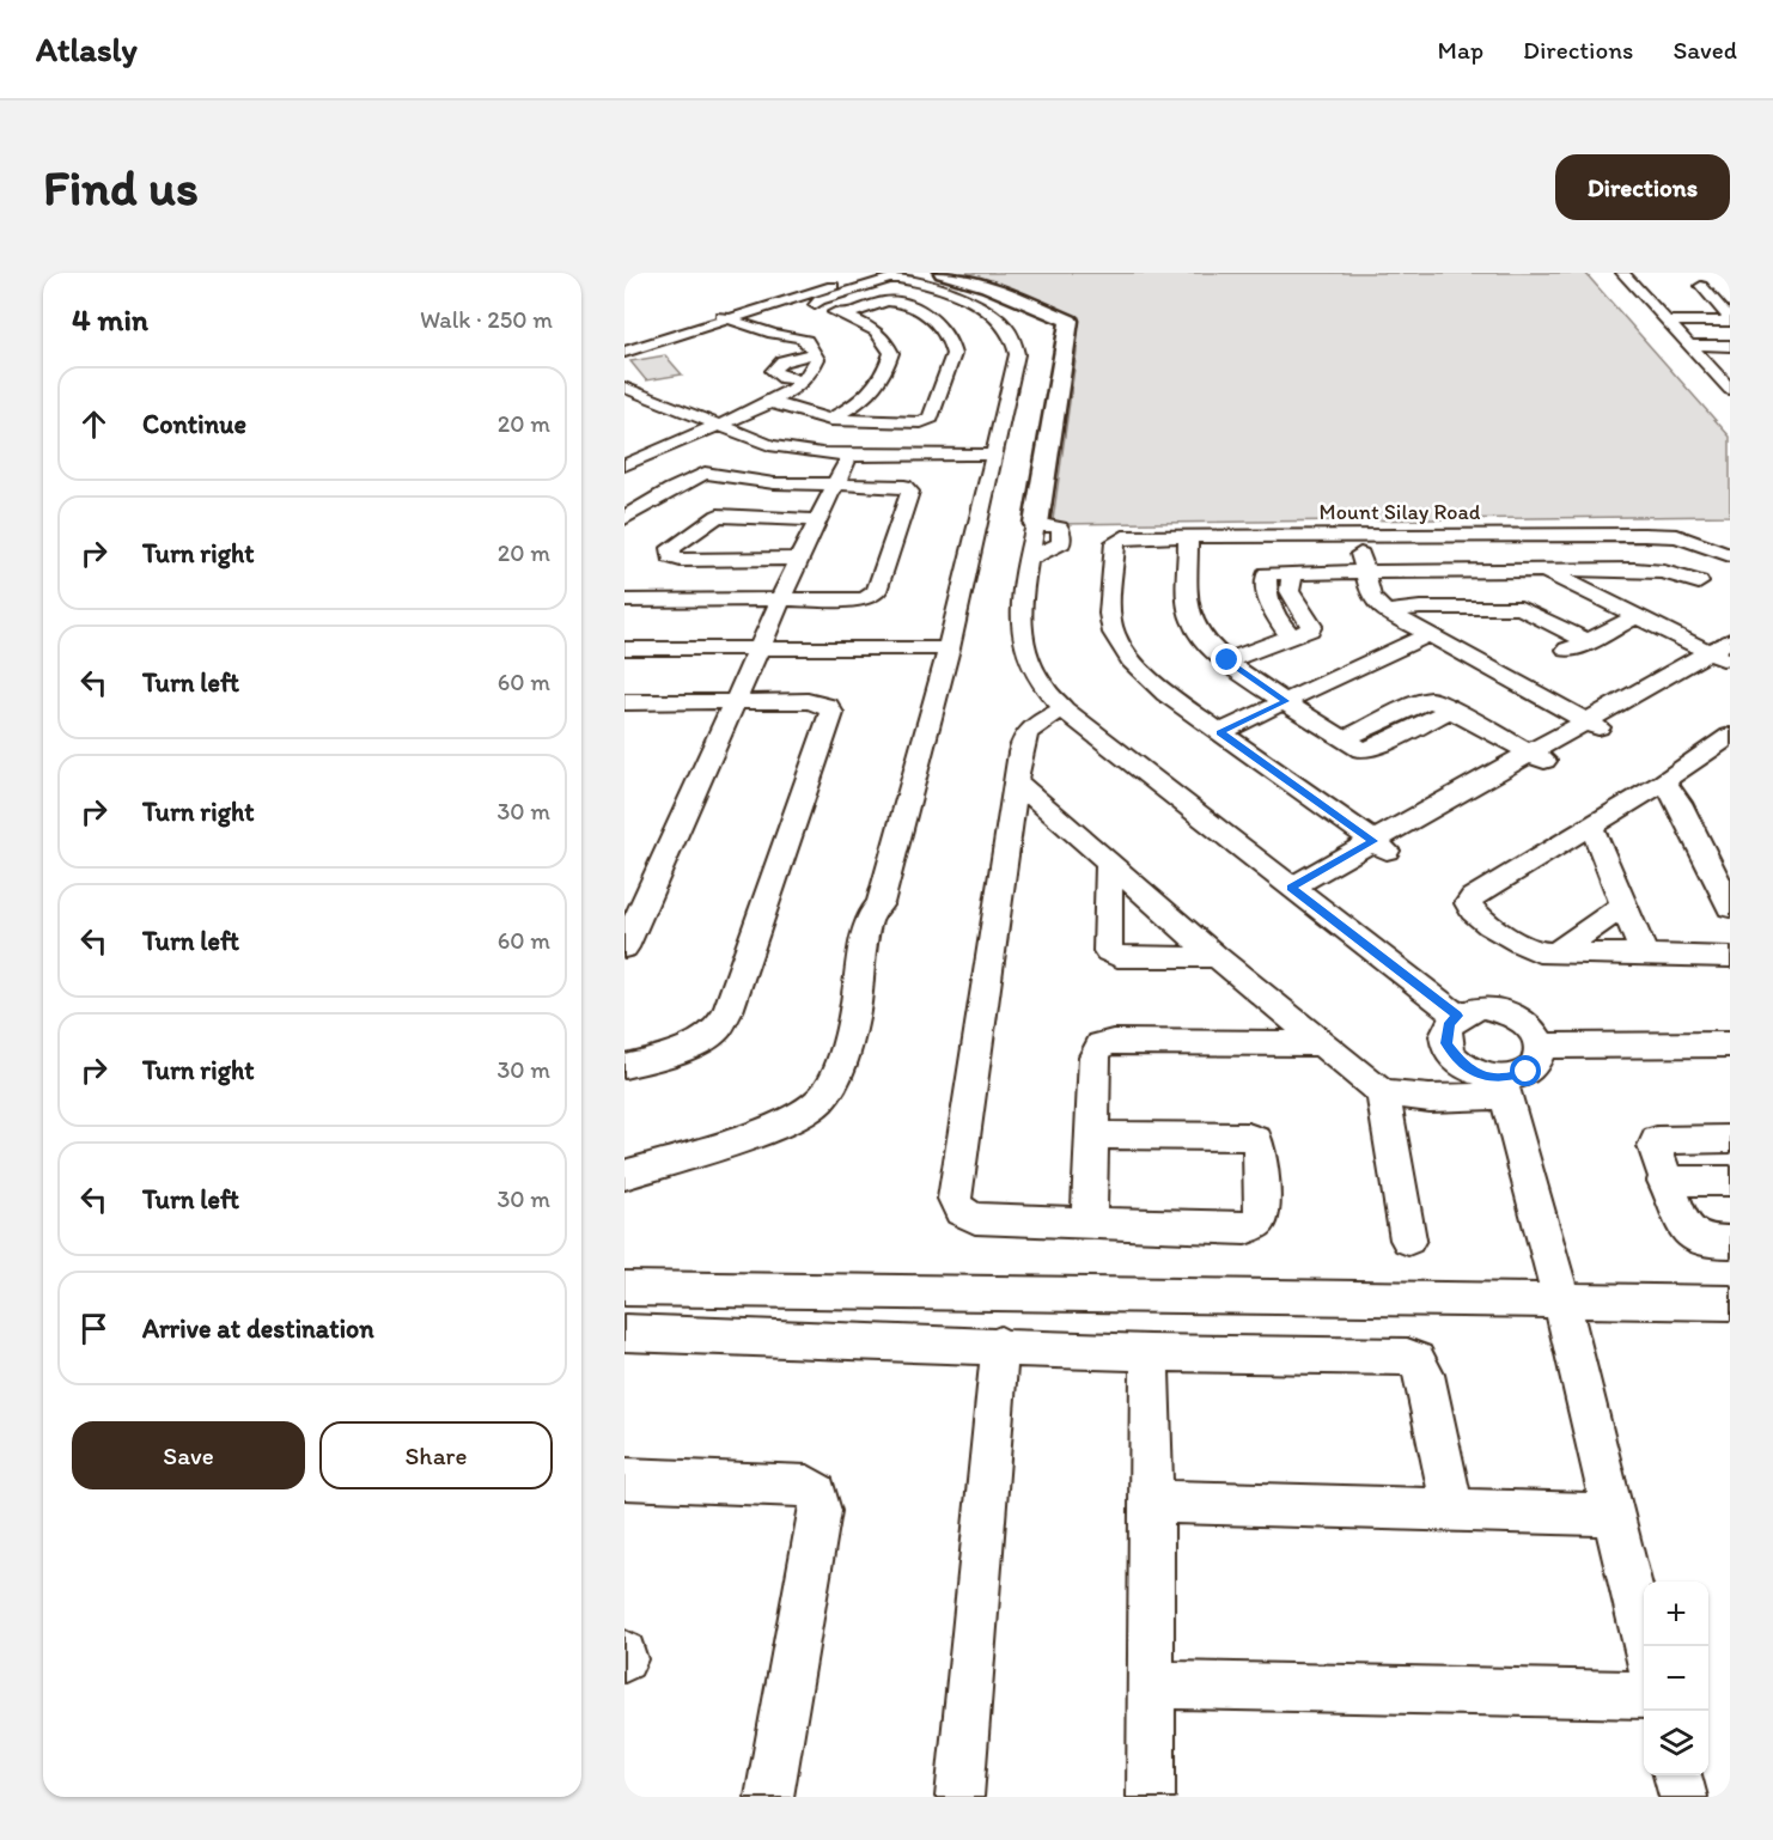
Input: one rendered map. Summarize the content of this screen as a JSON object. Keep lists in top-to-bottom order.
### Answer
{
  "streets": {
    "street": ["Mount Silay Road"]
  },
  "page": {
    "header": "Atlasly",
    "nav": ["Map", "Directions", "Saved"],
    "buttons": [
      "Directions",
      ["Save", "Share"]
    ],
    "title": "Find us",
    "heading": ["4 min", "Walk · 250 m"],
    "list": [
      ["Continue", "20 m"],
      ["Turn right", "20 m"],
      ["Turn left", "60 m"],
      ["Turn right", "30 m"],
      ["Turn left", "60 m"],
      ["Turn right", "30 m"],
      ["Turn left", "30 m"],
      "Arrive at destination"
    ],
    "map_buttons": ["+", "−"]
  }
}
